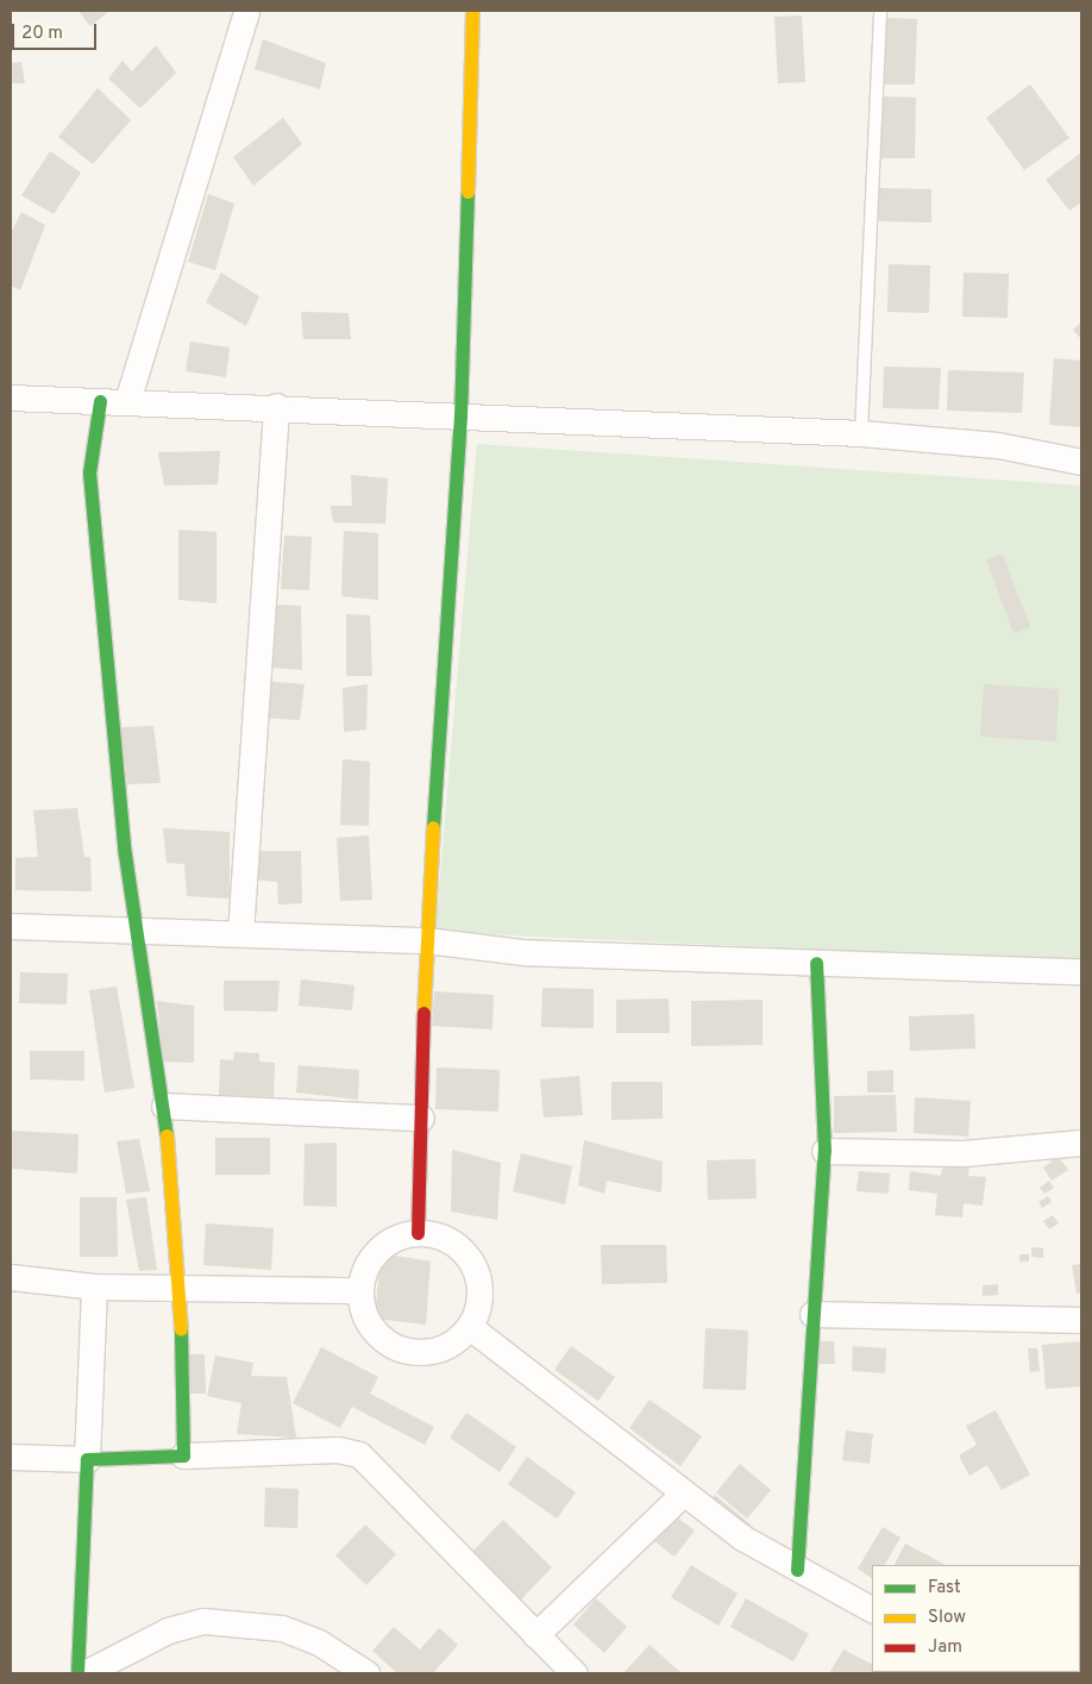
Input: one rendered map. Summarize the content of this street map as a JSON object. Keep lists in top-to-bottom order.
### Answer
{
  "legend": ["Fast", "Slow", "Jam"],
  "scale_bar": "20 m"
}
